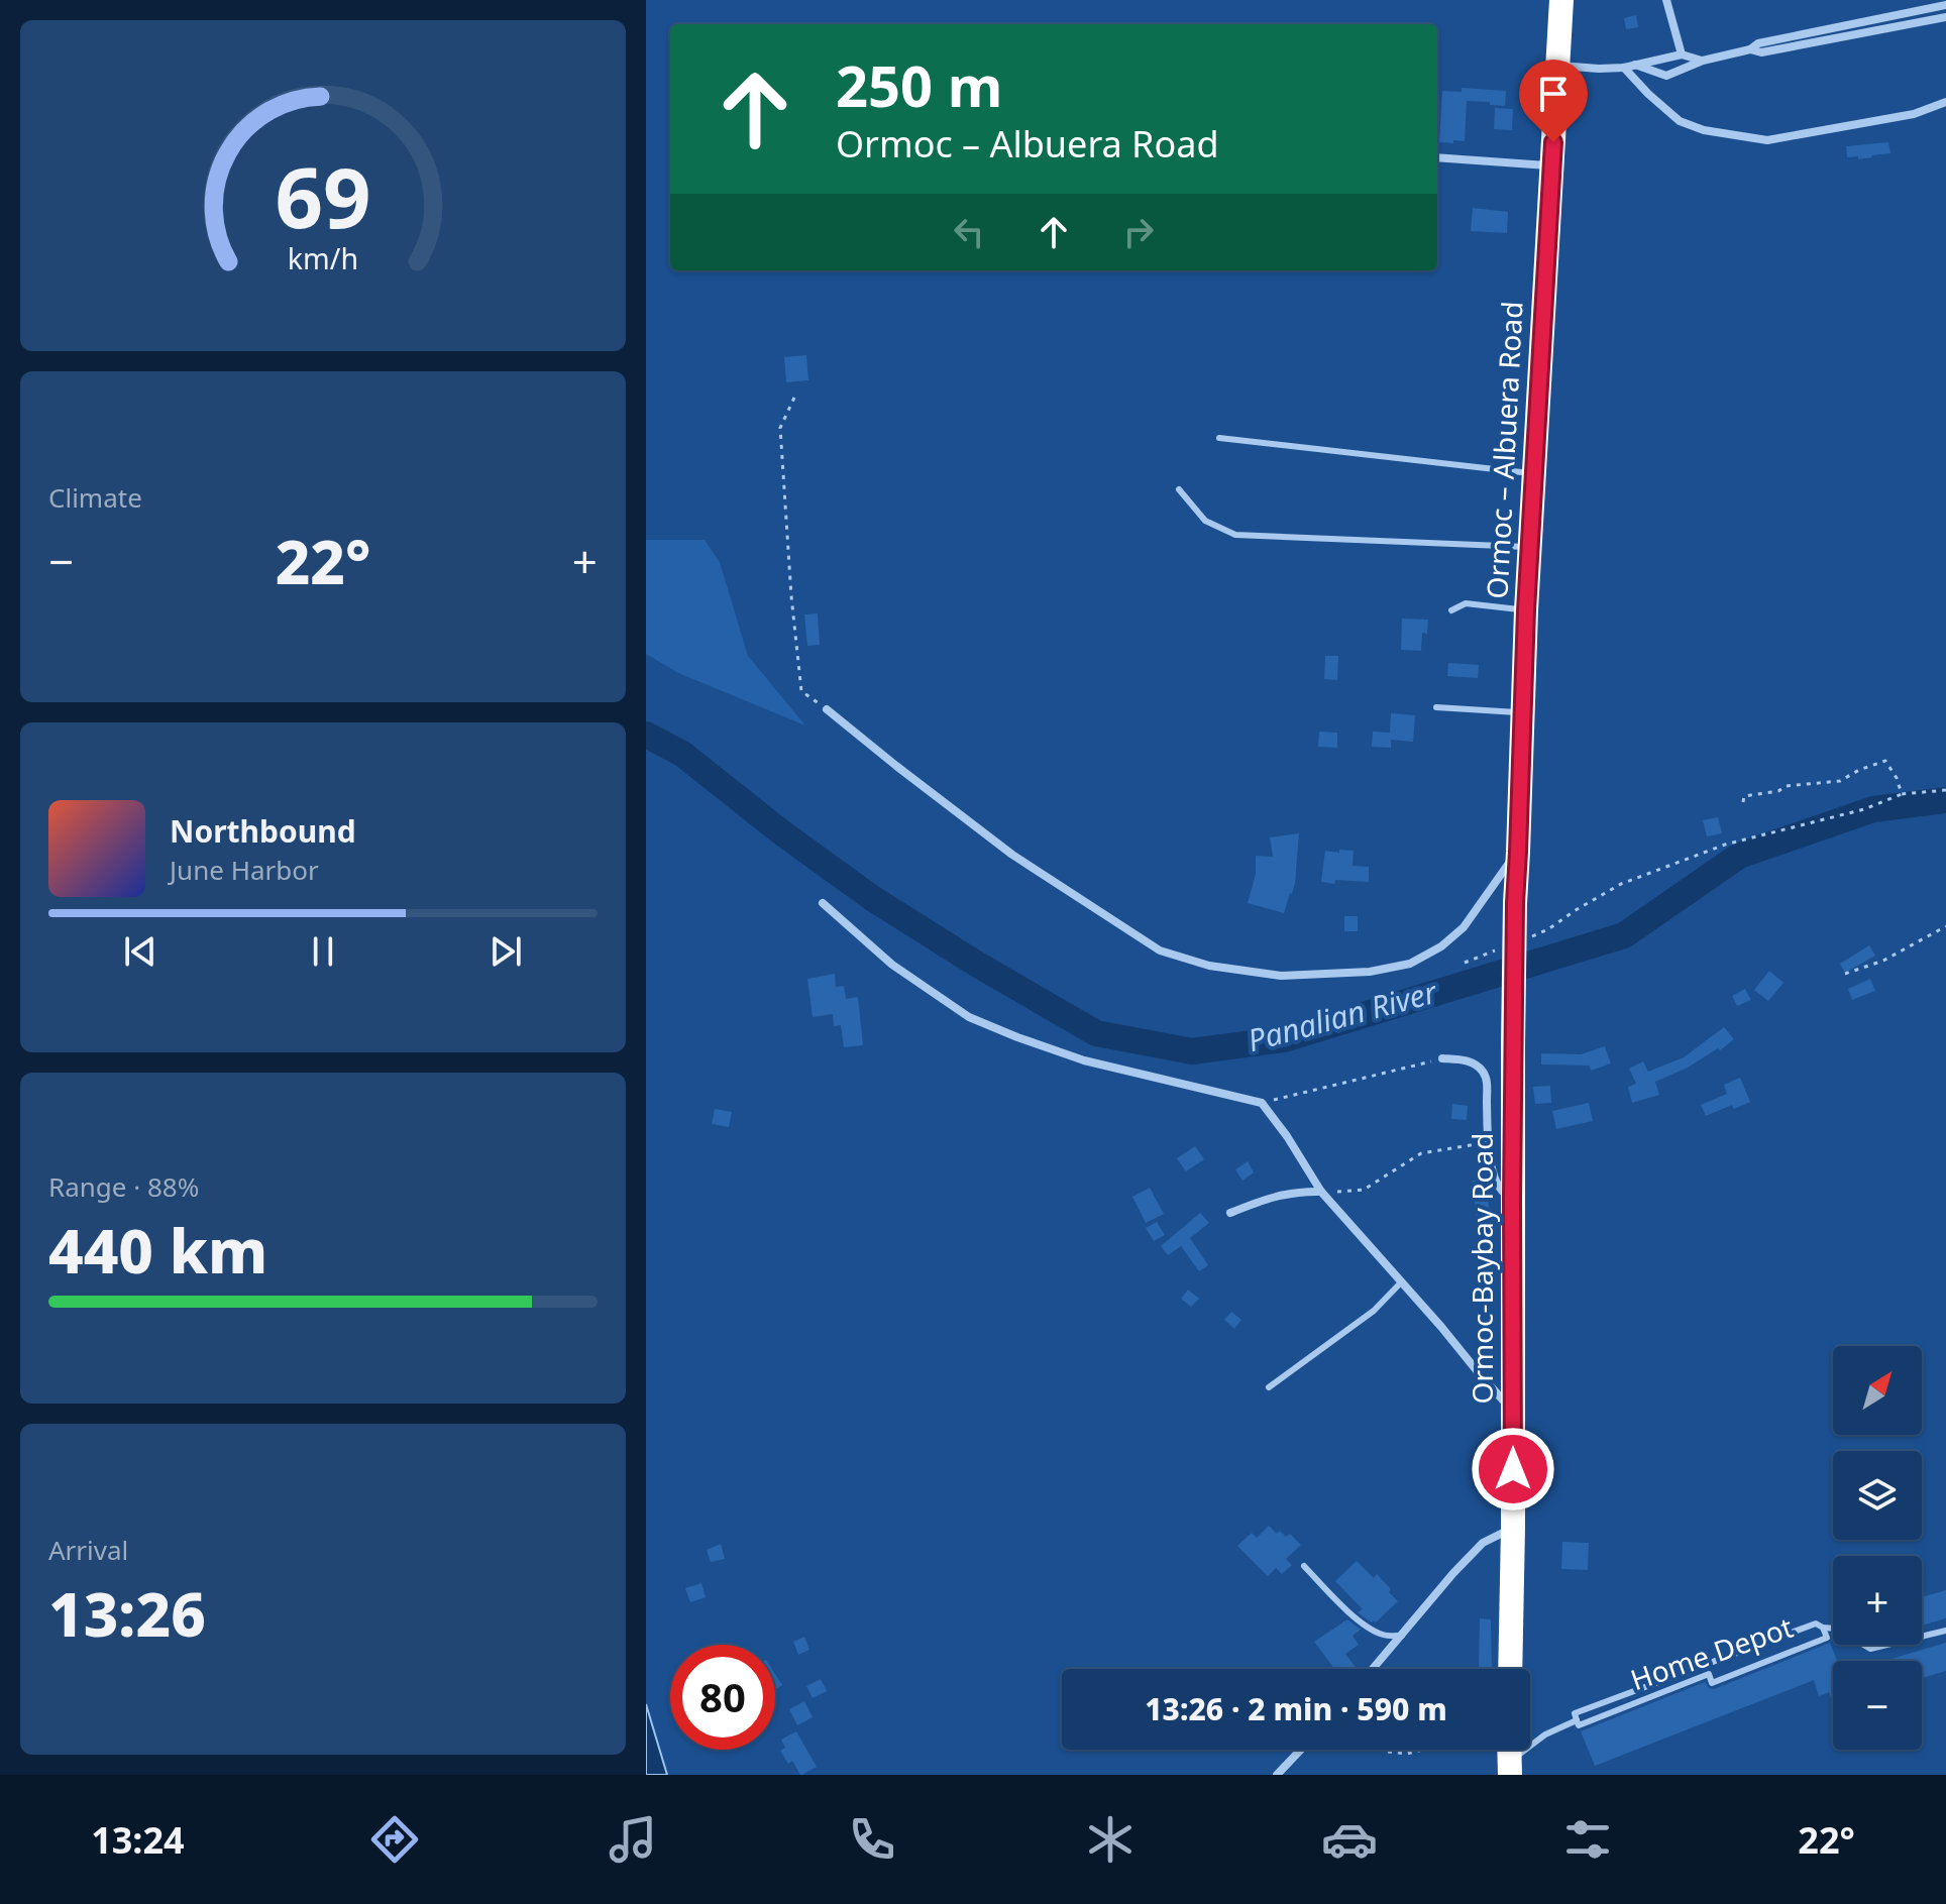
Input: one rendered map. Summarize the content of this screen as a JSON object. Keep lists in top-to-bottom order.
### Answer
{
  "streets": {
    "highway": ["Ormoc – Albuera Road", "Ormoc-Baybay Road"],
    "lane": ["Home Depot"]
  },
  "crossings": [
    ["Ormoc – Albuera Road", "Ormoc-Baybay Road"]
  ],
  "water": ["Panalian River"],
  "north": "top right",
  "page": {
    "turn": ["250 m", "Ormoc – Albuera Road"],
    "tile": [
      "Climate",
      ["Range · 88%", "440 km"],
      ["Arrival", "13:26"]
    ],
    "heat": ["−", "22°", "+"],
    "song": ["Northbound", "June Harbor"],
    "map_buttons": ["+", "−"],
    "limit": "80",
    "trip": "13:26 · 2 min · 590 m",
    "tabs": ["13:24", "22°"],
    "gauge": ["69", "km/h"]
  }
}
